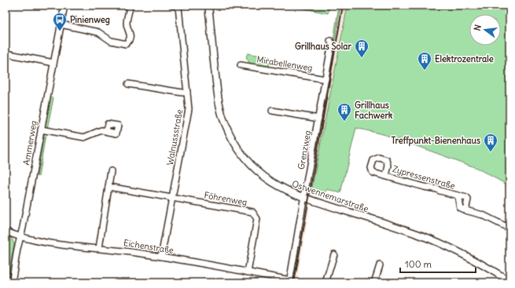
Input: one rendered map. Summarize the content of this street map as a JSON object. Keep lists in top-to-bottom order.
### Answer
{
  "streets": {
    "street": [
      "Mirabellenweg",
      "Walnussstraße",
      "Ammerweg",
      "Grenzweg",
      "Zypressenstraße",
      "Ostwennemarstraße",
      "Föhrenweg",
      "Eichenstraße"
    ]
  },
  "crossings": [
    ["Mirabellenweg", "Grenzweg"],
    ["Walnussstraße", "Föhrenweg"],
    ["Walnussstraße", "Eichenstraße"],
    ["Ammerweg", "Eichenstraße"],
    ["Grenzweg", "Ostwennemarstraße"],
    ["Grenzweg", "Eichenstraße"],
    ["Föhrenweg", "Eichenstraße"]
  ],
  "places": {
    "bus stop": ["Pinienweg"],
    "building": [
      "Grillhaus Solar",
      "Elektrozentrale",
      "Grillhaus Fachwerk",
      "Treffpunkt-Bienenhaus"
    ]
  },
  "scale_bar": "100 m",
  "north": "left"
}
